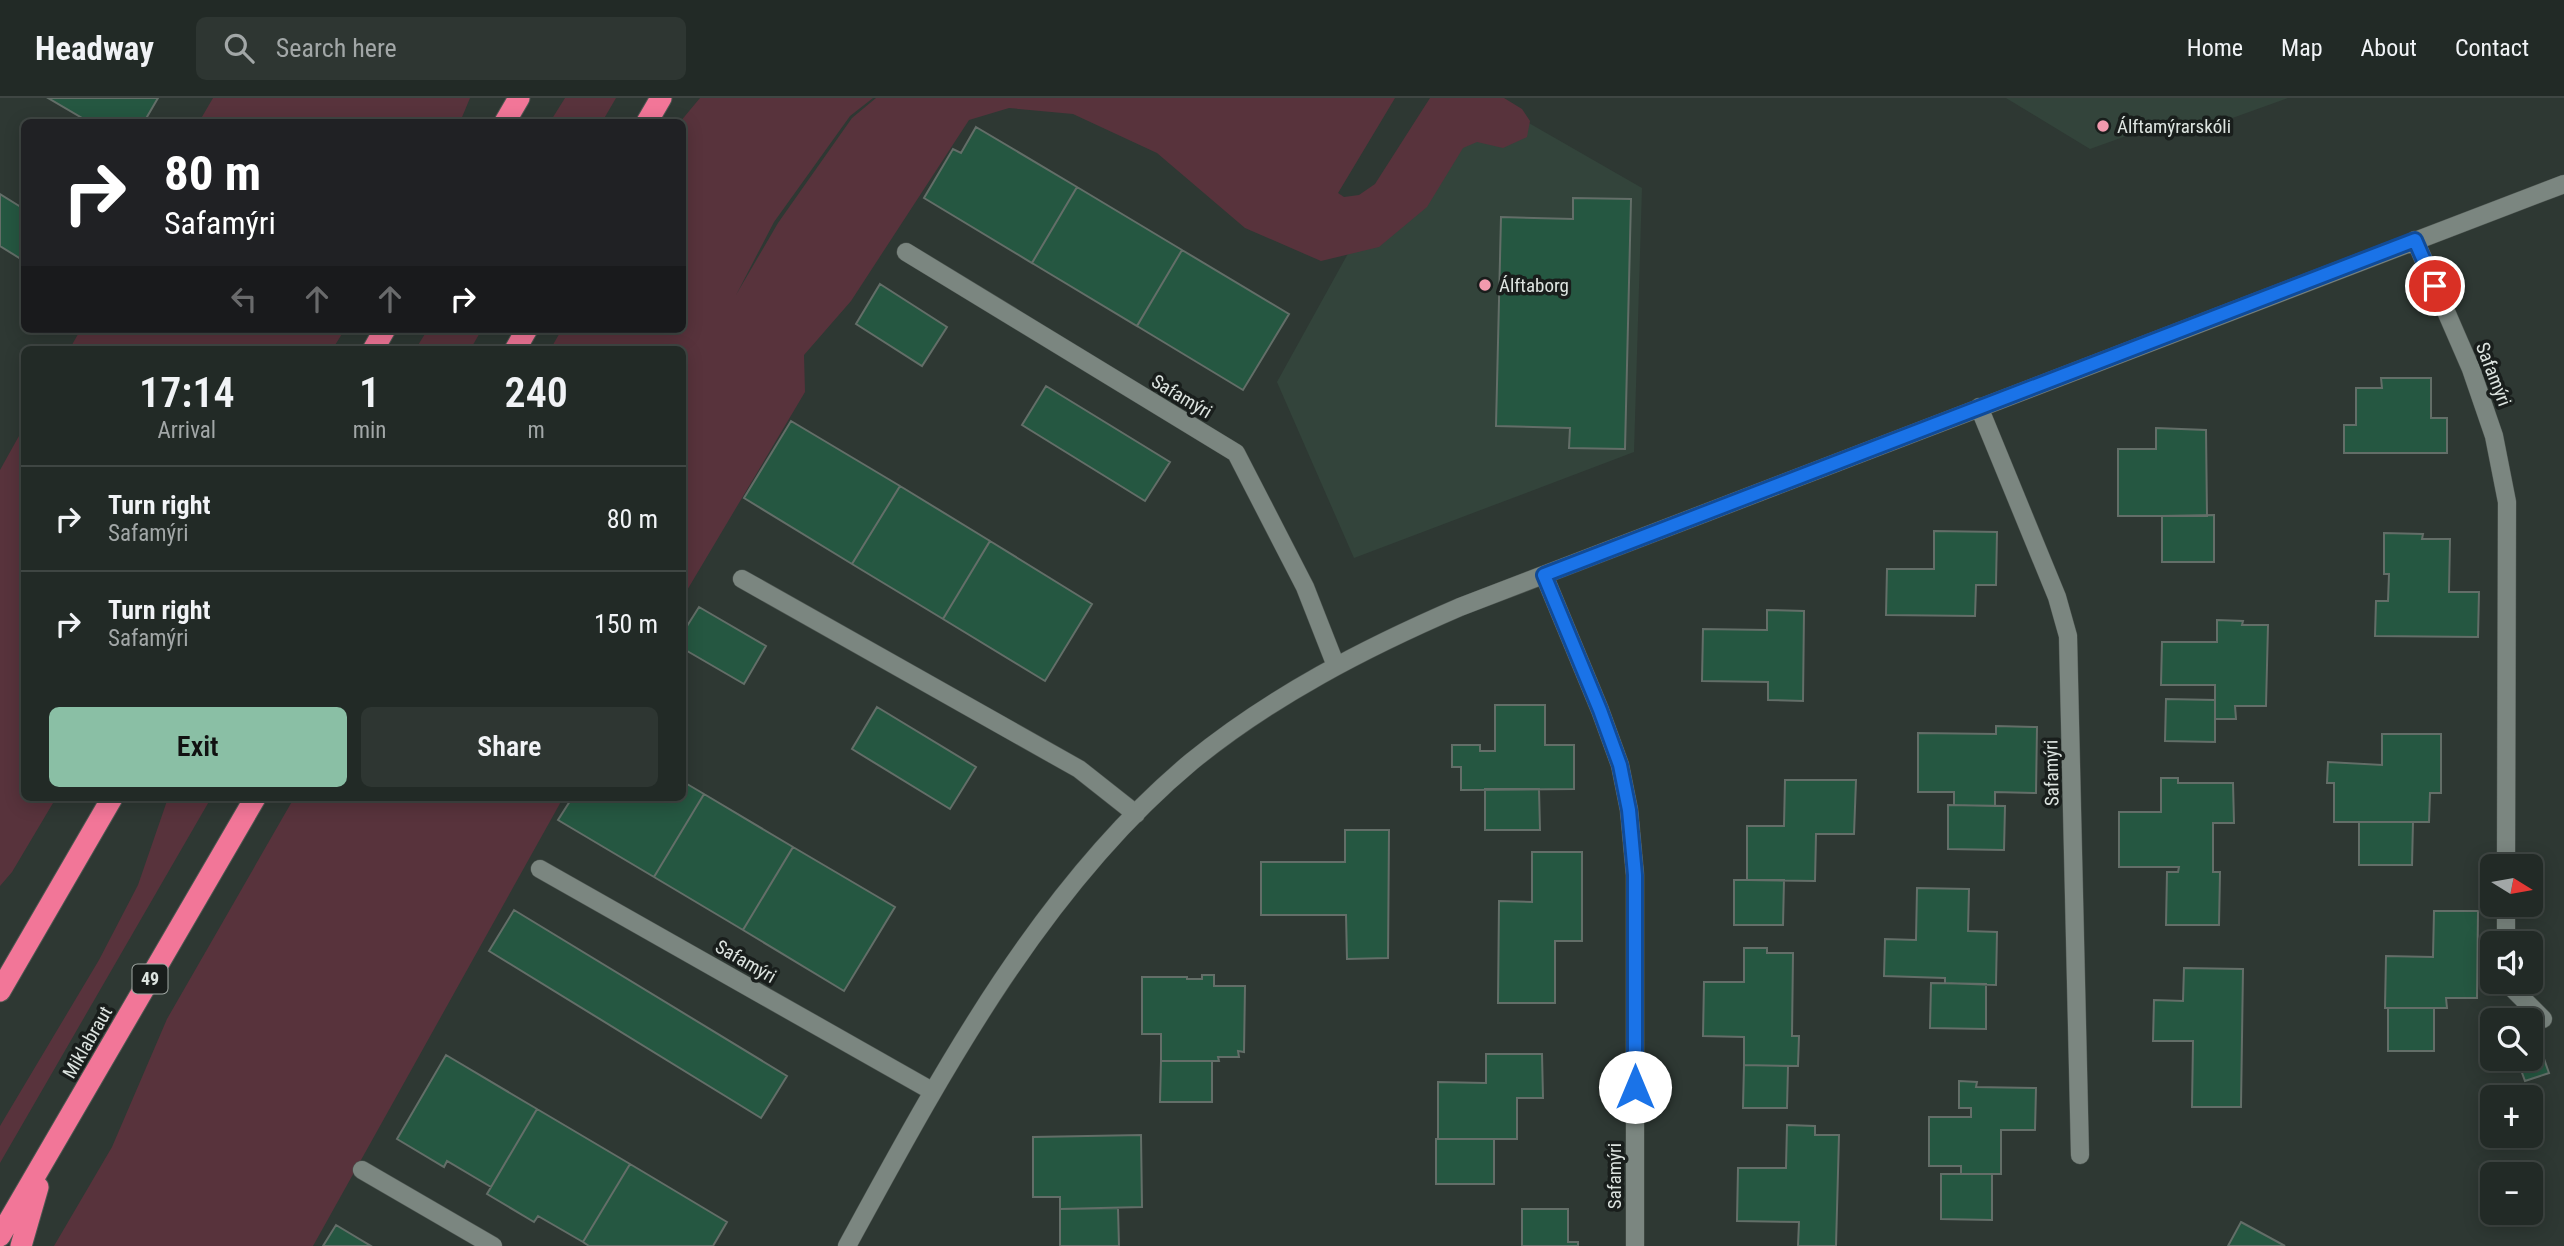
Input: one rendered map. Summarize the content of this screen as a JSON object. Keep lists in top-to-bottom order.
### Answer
{
  "streets": {
    "highway": ["49", "Miklabraut"],
    "street": ["Safamýri"]
  },
  "places": ["Álftamýrarskóli", "Álftaborg"],
  "north": "right",
  "page": {
    "header": "Headway",
    "search": "Search here",
    "nav": [
      "Home",
      "Map",
      "About",
      "Contact"
    ],
    "turn": ["80 m", "Safamýri"],
    "eta": [
      "17:14",
      "Arrival",
      "1",
      "min",
      "240",
      "m"
    ],
    "list": [
      {
        "name": "Turn right",
        "note": "Safamýri",
        "value": "80 m"
      },
      {
        "name": "Turn right",
        "note": "Safamýri",
        "value": "150 m"
      }
    ],
    "buttons": ["Exit", "Share"],
    "map_buttons": ["+", "−"]
  }
}
